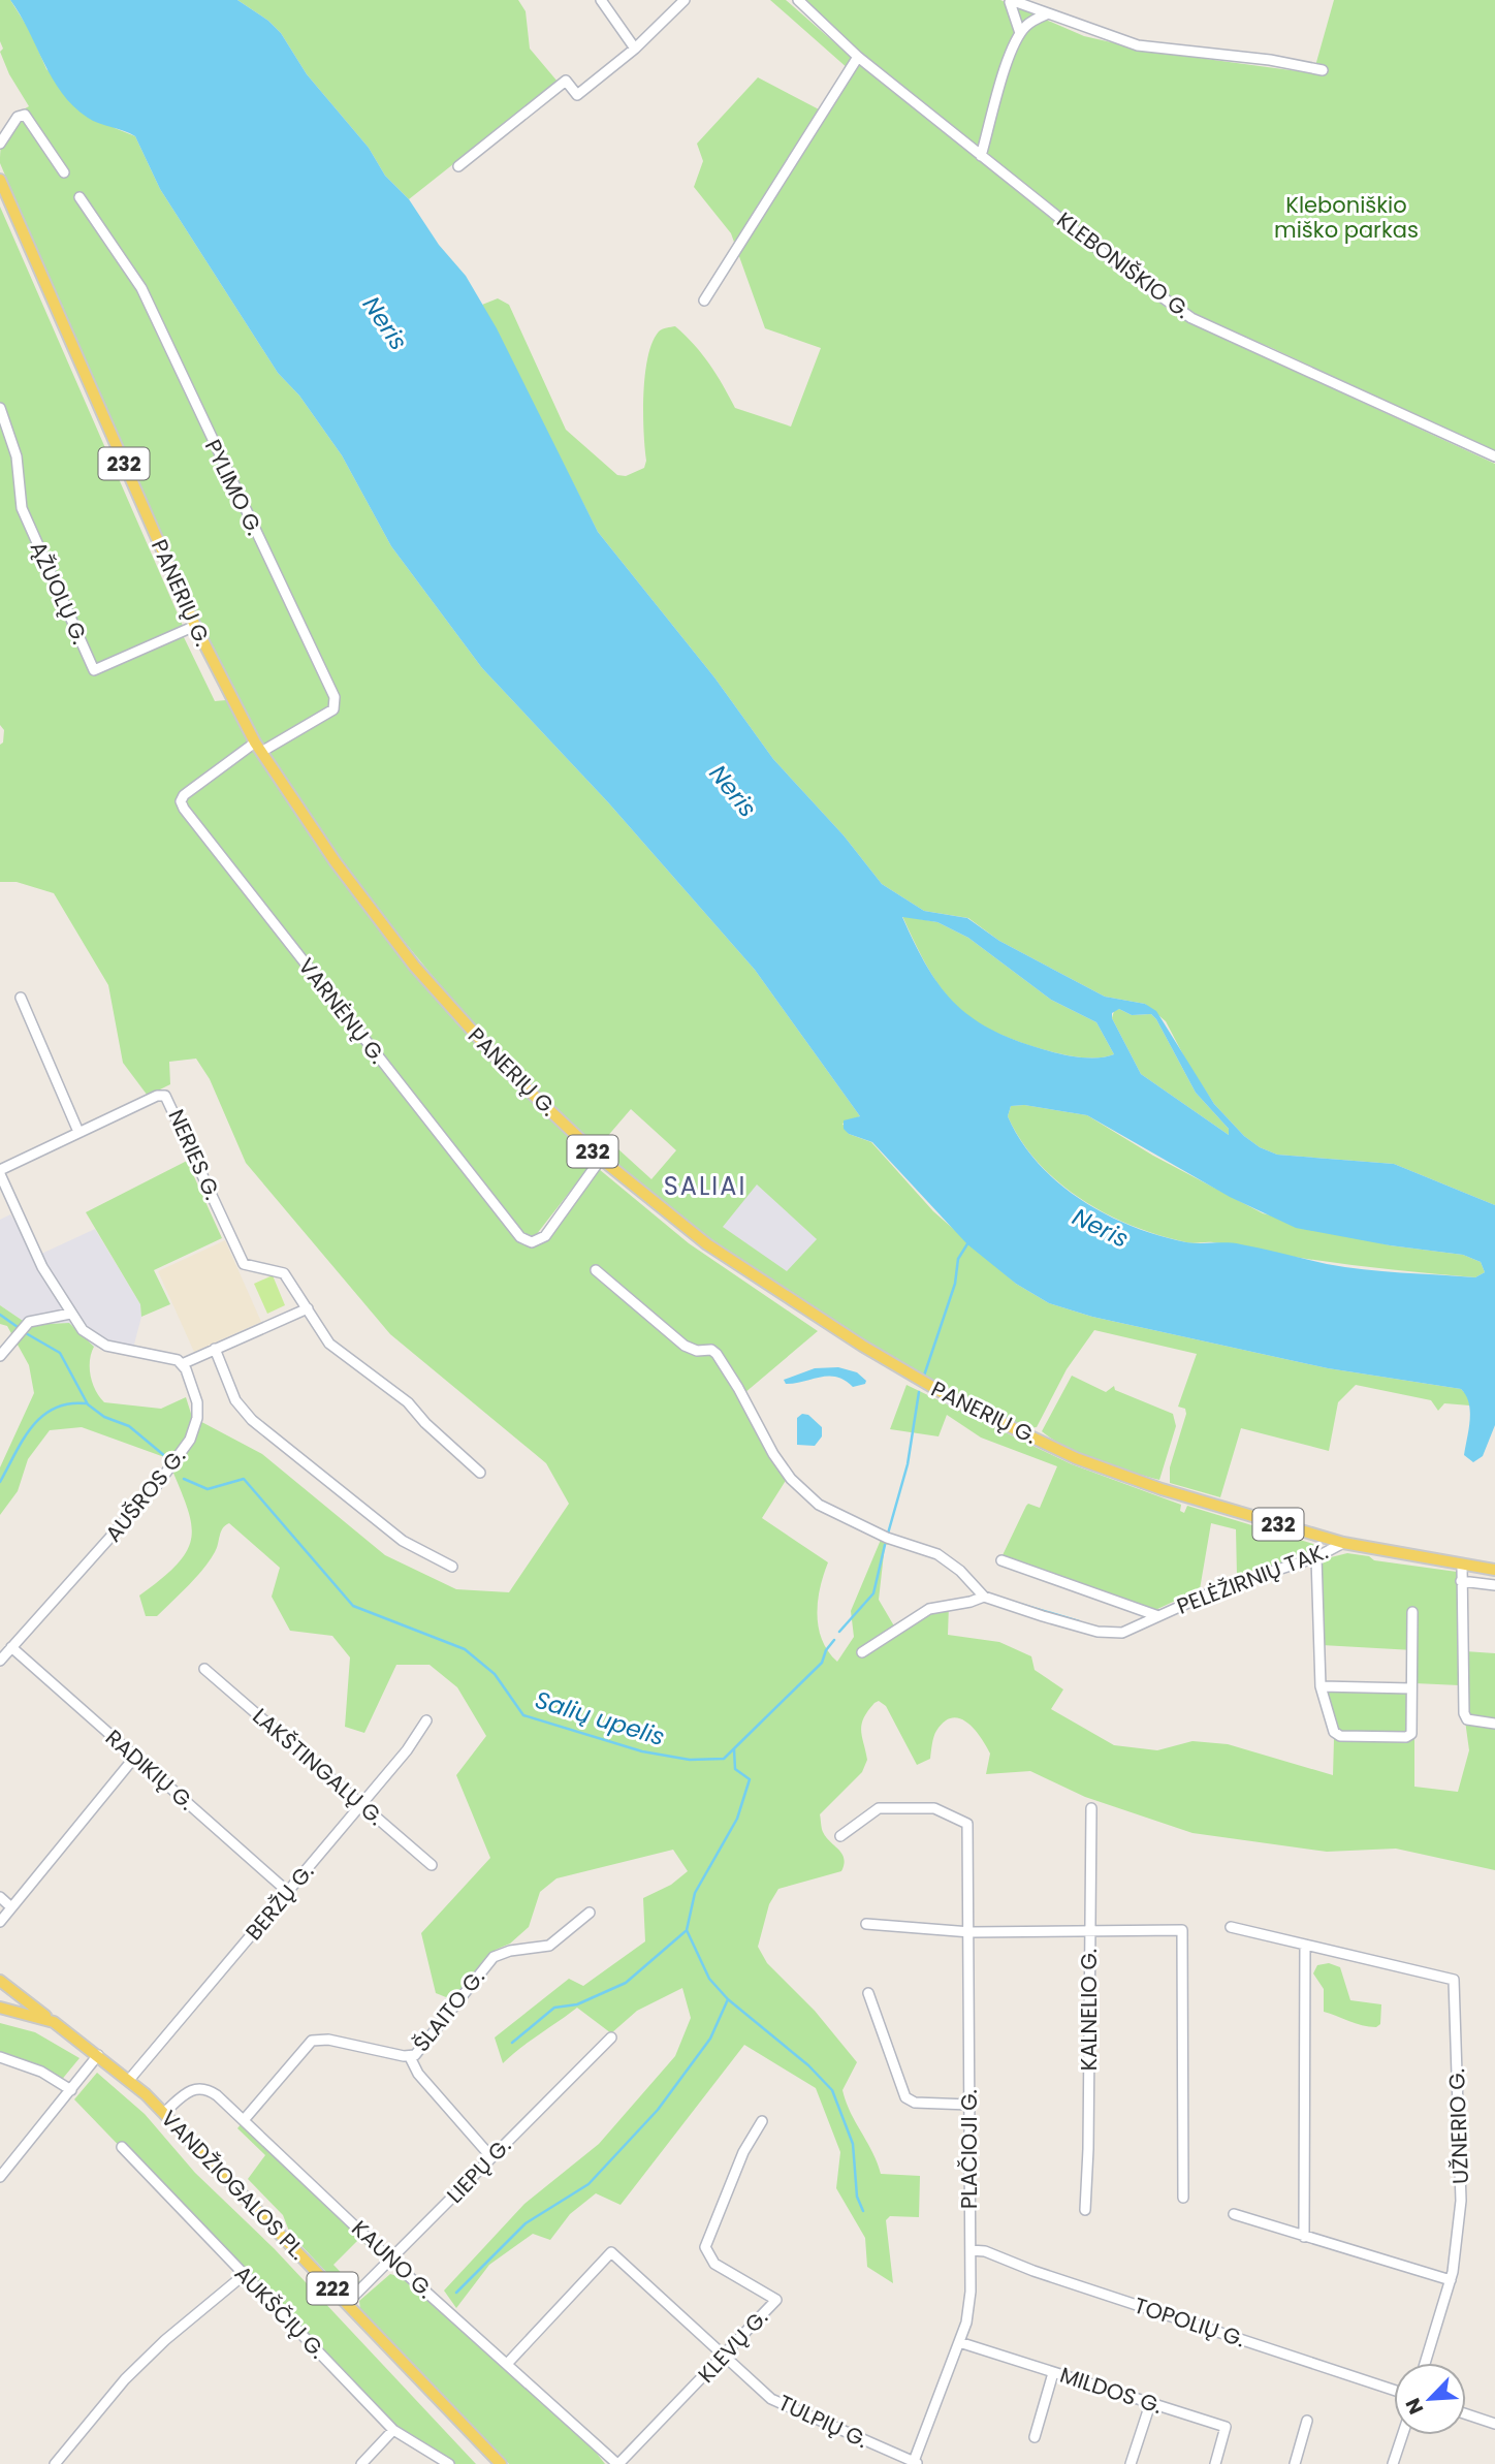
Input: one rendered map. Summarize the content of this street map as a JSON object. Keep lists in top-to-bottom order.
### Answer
{
  "streets": {
    "main road": [
      "232",
      "PANERIŲ G.",
      "VANDŽIOGALOS PL.",
      "222"
    ],
    "street": [
      "KLEBONIŠKIO G.",
      "PYLIMO G.",
      "ĄŽUOLŲ G.",
      "VARNĖNŲ G.",
      "NERIES G.",
      "AUŠROS G.",
      "PELĖŽIRNIŲ TAK.",
      "LAKŠTINGALŲ G.",
      "RADIKIŲ G.",
      "BERŽŲ G.",
      "KALNELIO G.",
      "ŠLAITO G.",
      "UŽNERIO G.",
      "PLAČIOJI G.",
      "LIEPŲ G.",
      "KAUNO G.",
      "AUKŠČIŲ G.",
      "TOPOLIŲ G.",
      "KLEVŲ G.",
      "MILDOS G.",
      "TULPIŲ G."
    ]
  },
  "crossings": [
    ["PYLIMO G.", "PANERIŲ G."],
    ["PYLIMO G.", "VARNĖNŲ G."],
    ["ĄŽUOLŲ G.", "PANERIŲ G."],
    ["PANERIŲ G.", "VARNĖNŲ G."],
    ["PANERIŲ G.", "PELĖŽIRNIŲ TAK."],
    ["AUŠROS G.", "RADIKIŲ G."],
    ["LAKŠTINGALŲ G.", "BERŽŲ G."],
    ["RADIKIŲ G.", "BERŽŲ G."],
    ["BERŽŲ G.", "VANDŽIOGALOS PL."],
    ["ŠLAITO G.", "KAUNO G."],
    ["PLAČIOJI G.", "TOPOLIŲ G."],
    ["PLAČIOJI G.", "MILDOS G."],
    ["PLAČIOJI G.", "TULPIŲ G."],
    ["LIEPŲ G.", "VANDŽIOGALOS PL."],
    ["LIEPŲ G.", "KAUNO G."],
    ["VANDŽIOGALOS PL.", "KAUNO G."],
    ["KAUNO G.", "KLEVŲ G."],
    ["KAUNO G.", "TULPIŲ G."],
    ["KLEVŲ G.", "TULPIŲ G."]
  ],
  "districts": ["SALIAI"],
  "water": ["Neris", "Salių upelis"],
  "parks": ["Kleboniškio miško parkas"],
  "north": "bottom left"
}
